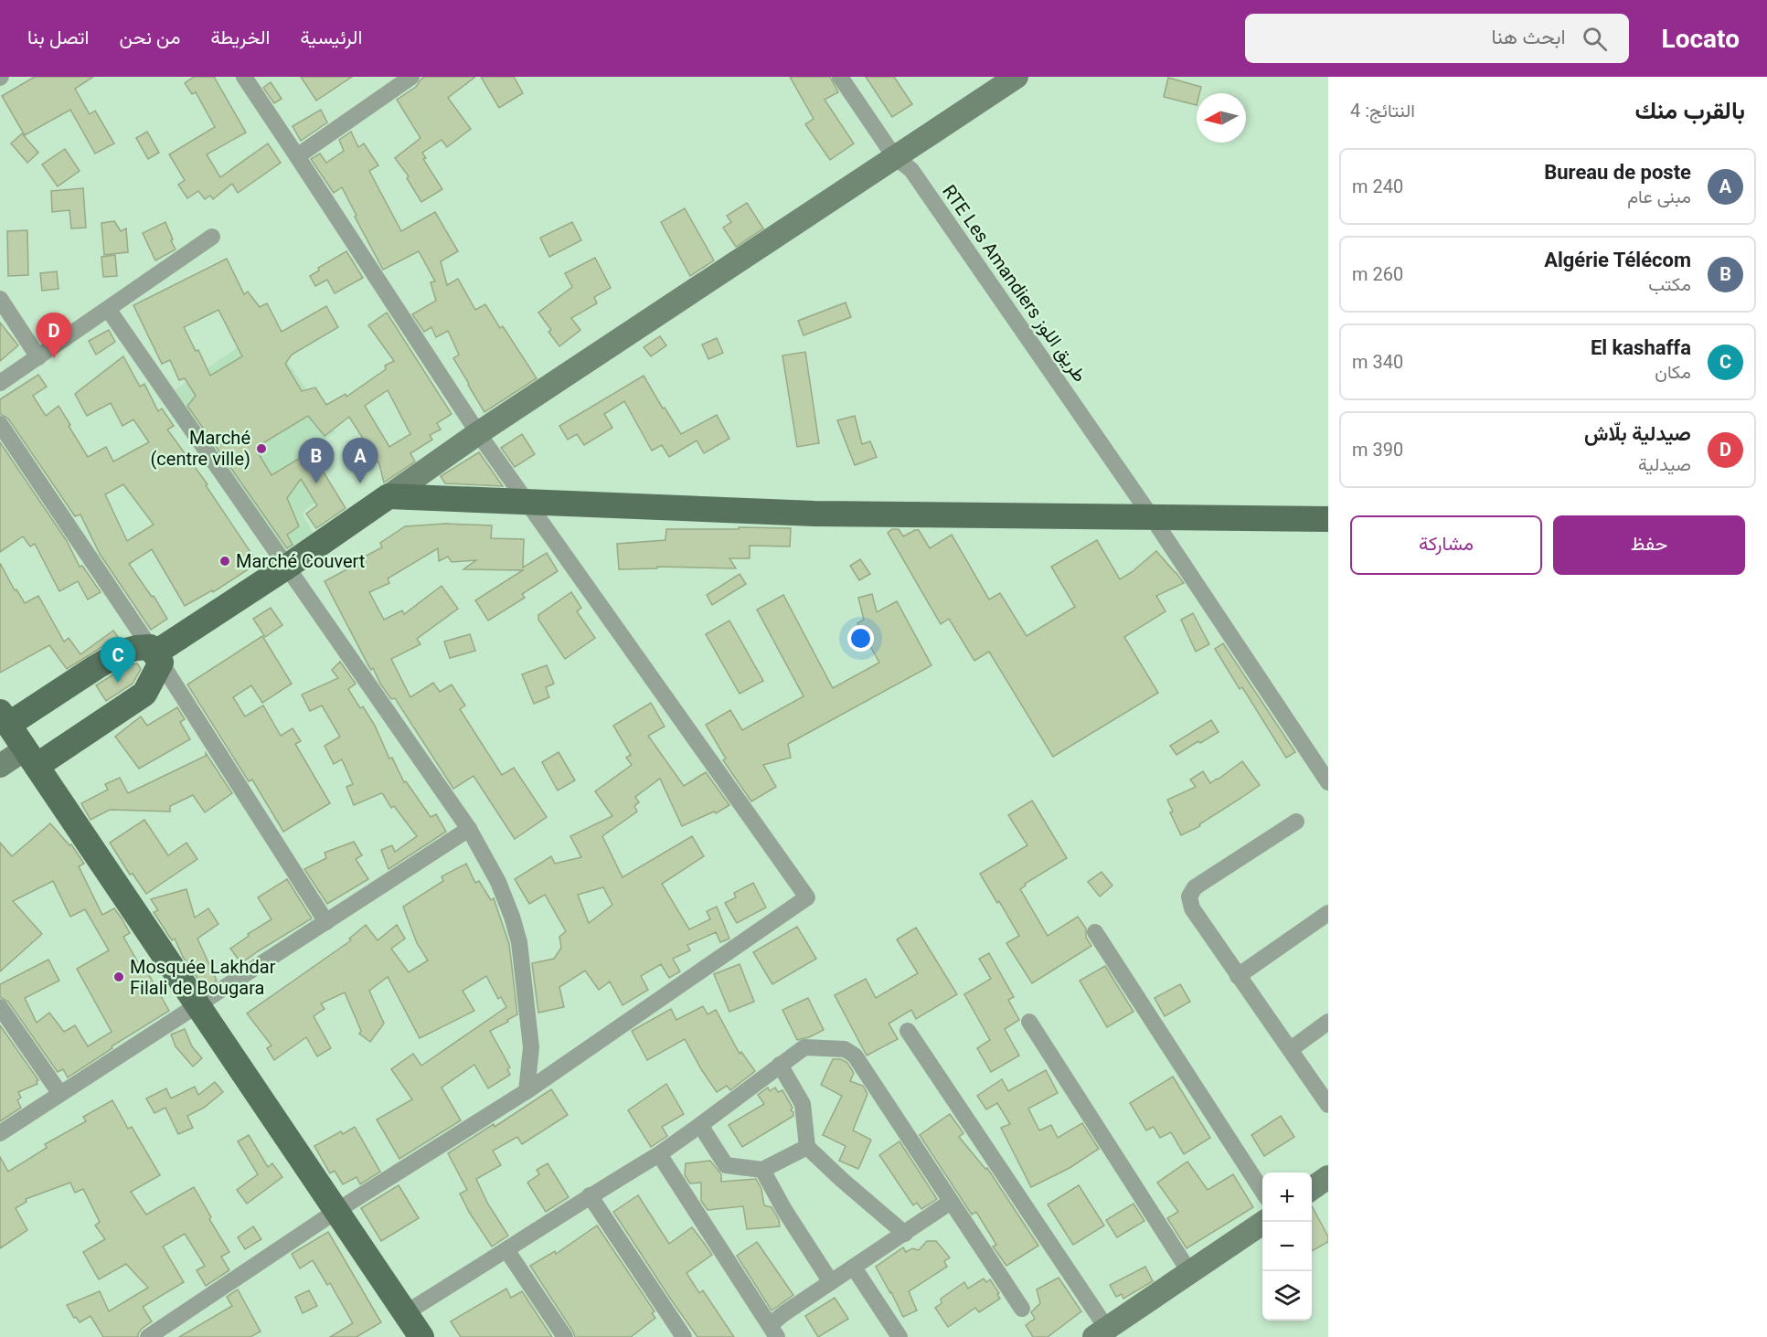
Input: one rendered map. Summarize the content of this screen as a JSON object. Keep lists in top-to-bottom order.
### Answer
{
  "streets": {
    "street": ["RTE Les Amandiers طريق اللوز"]
  },
  "places": ["Marché (centre ville)", "Marché Couvert", "Mosquée Lakhdar Filali de Bougara"],
  "north": "left",
  "page": {
    "header": "Locato",
    "search": "ابحث هنا",
    "nav": [
      "الرئيسية",
      "الخريطة",
      "من نحن",
      "اتصل بنا"
    ],
    "heading": ["بالقرب منك", "النتائج: 4"],
    "list": [
      {
        "mark": "A",
        "name": "Bureau de poste",
        "note": "مبنى عام",
        "value": "240 m"
      },
      {
        "mark": "B",
        "name": "Algérie Télécom",
        "note": "مكتب",
        "value": "260 m"
      },
      {
        "mark": "C",
        "name": "El kashaffa",
        "note": "مكان",
        "value": "340 m"
      },
      {
        "mark": "D",
        "name": "صيدلية بلّاش",
        "note": "صيدلية",
        "value": "390 m"
      }
    ],
    "pins": [
      "D",
      "A",
      "B",
      "C"
    ],
    "buttons": ["حفظ", "مشاركة"],
    "map_buttons": ["+", "−"]
  }
}
